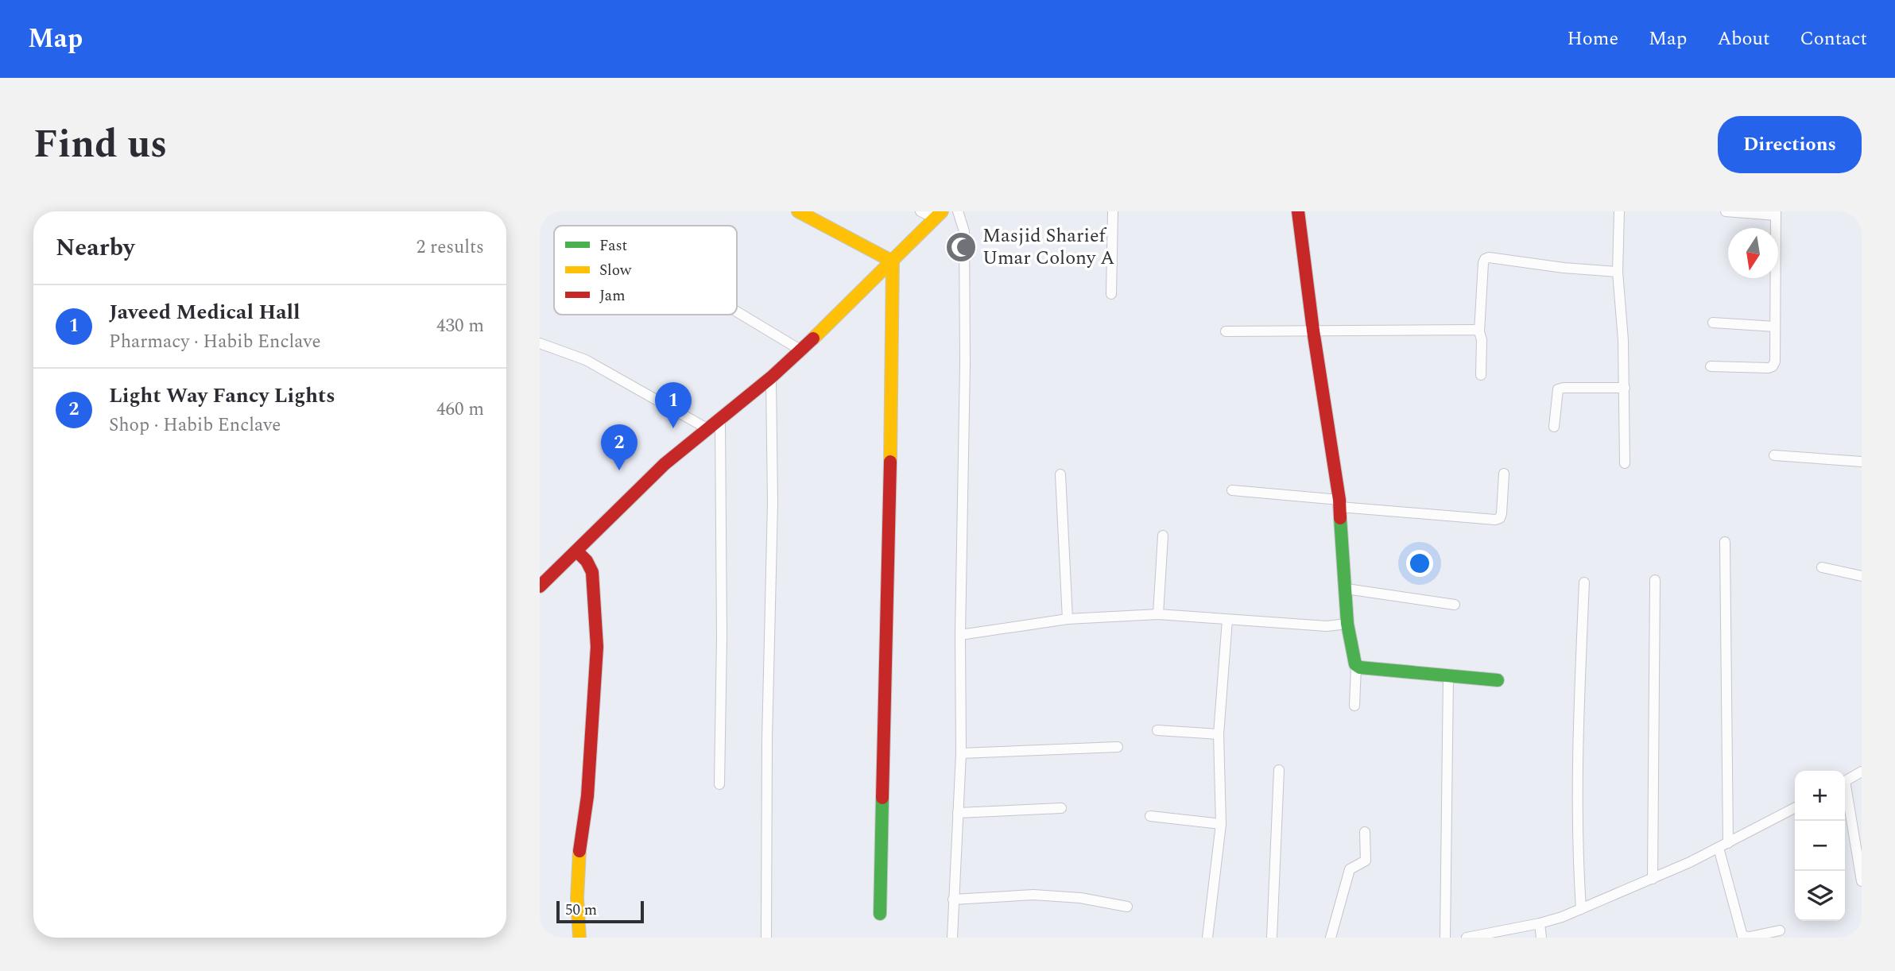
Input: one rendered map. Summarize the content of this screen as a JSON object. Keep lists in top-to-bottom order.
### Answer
{
  "places": {
    "mosque": ["Masjid Sharief Umar Colony A"]
  },
  "legend": ["Fast", "Slow", "Jam"],
  "scale_bar": "50 m",
  "north": "bottom",
  "page": {
    "header": "Map",
    "nav": [
      "Home",
      "Map",
      "About",
      "Contact"
    ],
    "title": "Find us",
    "buttons": "Directions",
    "heading": ["Nearby", "2 results"],
    "list": [
      {
        "mark": "1",
        "name": "Javeed Medical Hall",
        "note": "Pharmacy · Habib Enclave",
        "value": "430 m"
      },
      {
        "mark": "2",
        "name": "Light Way Fancy Lights",
        "note": "Shop · Habib Enclave",
        "value": "460 m"
      }
    ],
    "pins": ["1", "2"],
    "map_buttons": ["+", "−"],
    "scale": "50 m"
  }
}
